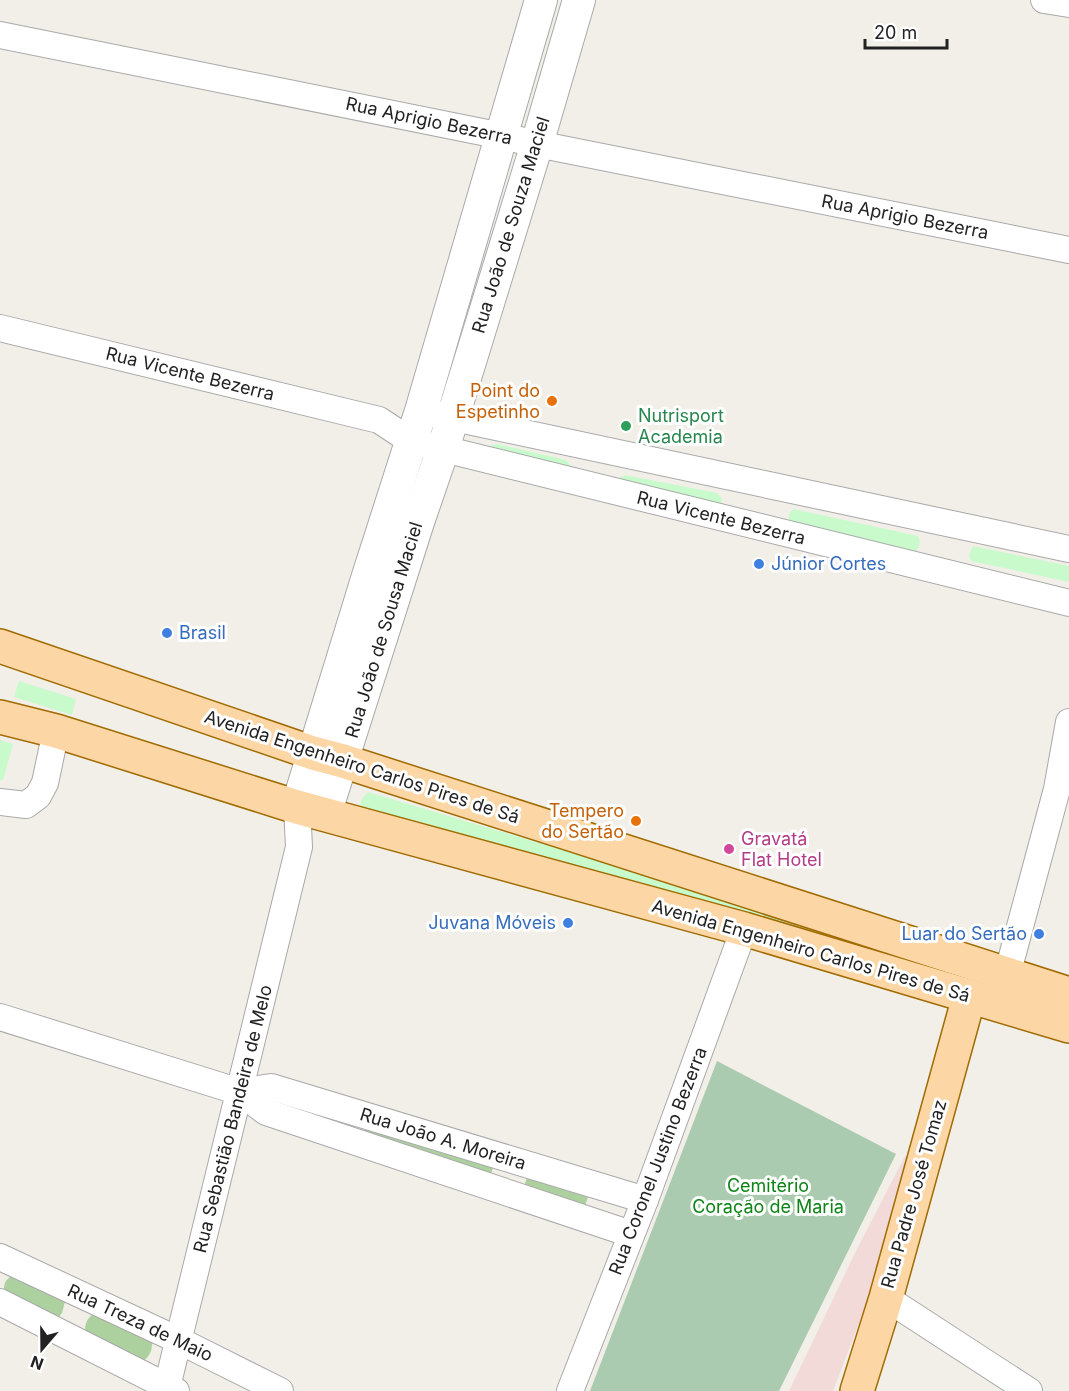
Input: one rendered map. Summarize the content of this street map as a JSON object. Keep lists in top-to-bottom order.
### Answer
{
  "streets": {
    "main road": ["Avenida Engenheiro Carlos Pires de Sá", "Rua Padre José Tomaz"],
    "street": [
      "Rua Aprigio Bezerra",
      "Rua João de Souza Maciel",
      "Rua Vicente Bezerra",
      "Rua João de Sousa Maciel",
      "Rua Sebastião Bandeira de Melo",
      "Rua João A. Moreira",
      "Rua Coronel Justino Bezerra",
      "Rua Treza de Maio"
    ]
  },
  "crossings": [
    ["Rua Aprigio Bezerra", "Rua João de Souza Maciel"],
    ["Rua João de Souza Maciel", "Rua Vicente Bezerra"],
    ["Rua João de Souza Maciel", "Rua João de Sousa Maciel"],
    ["Rua Vicente Bezerra", "Rua João de Sousa Maciel"],
    ["Rua João de Sousa Maciel", "Avenida Engenheiro Carlos Pires de Sá"],
    ["Rua João de Sousa Maciel", "Rua Sebastião Bandeira de Melo"],
    ["Avenida Engenheiro Carlos Pires de Sá", "Rua Coronel Justino Bezerra"],
    ["Avenida Engenheiro Carlos Pires de Sá", "Rua Padre José Tomaz"],
    ["Rua Sebastião Bandeira de Melo", "Rua João A. Moreira"],
    ["Rua Sebastião Bandeira de Melo", "Rua Treza de Maio"],
    ["Rua João A. Moreira", "Rua Coronel Justino Bezerra"]
  ],
  "parks": ["Cemitério Coração de Maria"],
  "places": [
    "Point do Espetinho",
    "Nutrisport Academia",
    "Júnior Cortes",
    "Brasil",
    "Tempero do Sertão",
    "Gravatá Flat Hotel",
    "Juvana Móveis",
    "Luar do Sertão"
  ],
  "scale_bar": "20 m",
  "north": "bottom"
}
